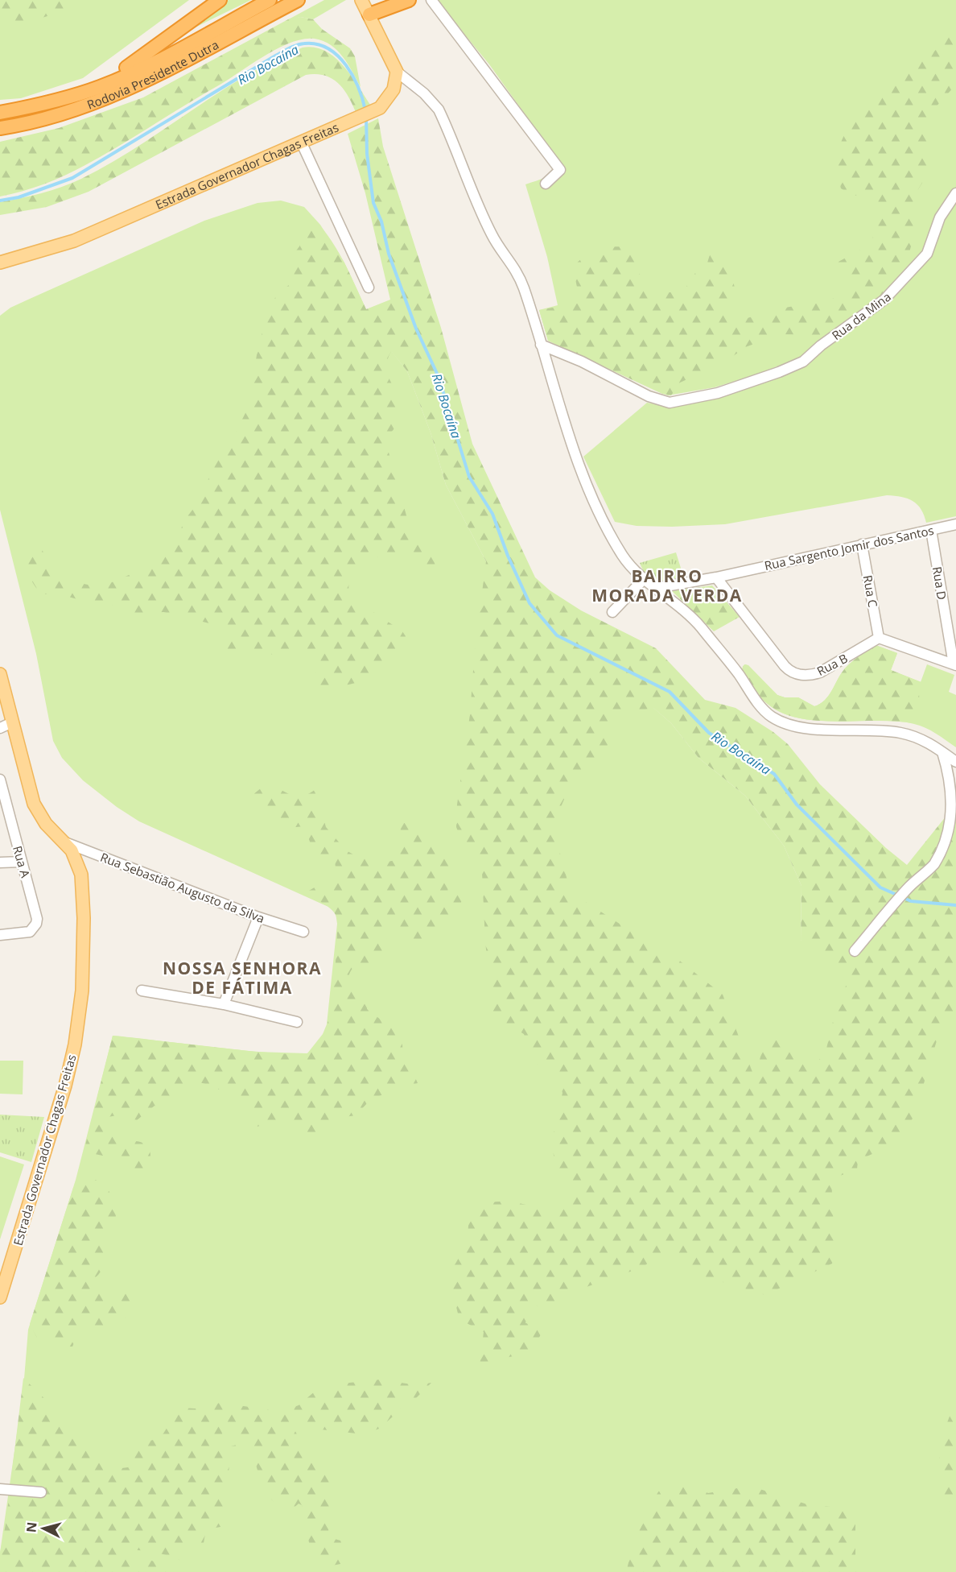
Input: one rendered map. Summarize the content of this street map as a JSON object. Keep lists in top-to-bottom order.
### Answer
{
  "streets": {
    "highway": ["Rodovia Presidente Dutra"],
    "main road": ["Estrada Governador Chagas Freitas"],
    "street": [
      "Rua da Mina",
      "Rua Sargento Jomir dos Santos",
      "Rua D",
      "Rua C",
      "Rua B",
      "Rua A",
      "Rua Sebastião Augusto da Silva"
    ]
  },
  "crossings": [
    ["Estrada Governador Chagas Freitas", "Rua Sebastião Augusto da Silva"],
    ["Rua Sargento Jomir dos Santos", "Rua D"],
    ["Rua Sargento Jomir dos Santos", "Rua C"],
    ["Rua Sargento Jomir dos Santos", "Rua B"],
    ["Rua C", "Rua B"]
  ],
  "districts": ["BAIRRO MORADA VERDA", "NOSSA SENHORA DE FÁTIMA"],
  "water": ["Rio Bocaína"],
  "north": "left"
}
